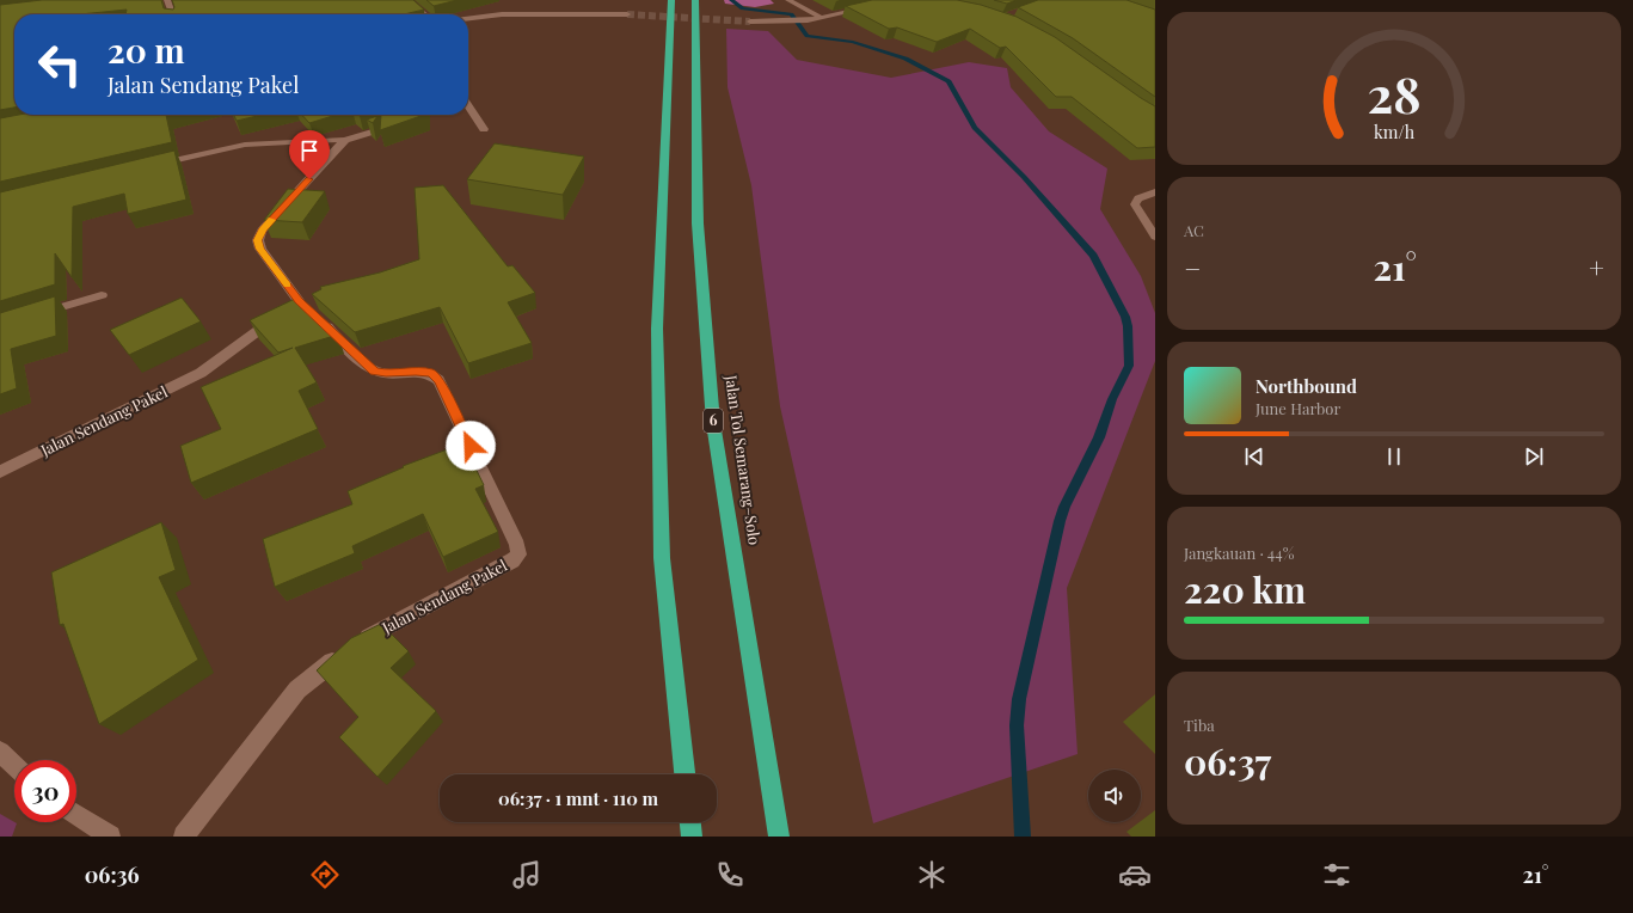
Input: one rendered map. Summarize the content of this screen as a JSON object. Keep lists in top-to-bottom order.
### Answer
{
  "streets": {
    "highway": ["6", "Jalan Tol Semarang–Solo"],
    "street": ["Jalan Sendang Pakel"]
  },
  "page": {
    "turn": ["20 m", "Jalan Sendang Pakel"],
    "tile": [
      "AC",
      ["Jangkauan · 44%", "220 km"],
      ["Tiba", "06:37"]
    ],
    "heat": ["−", "21°", "+"],
    "song": ["Northbound", "June Harbor"],
    "limit": "30",
    "trip": "06:37 · 1 mnt · 110 m",
    "tabs": ["06:36", "21°"],
    "gauge": ["28", "km/h"]
  }
}
